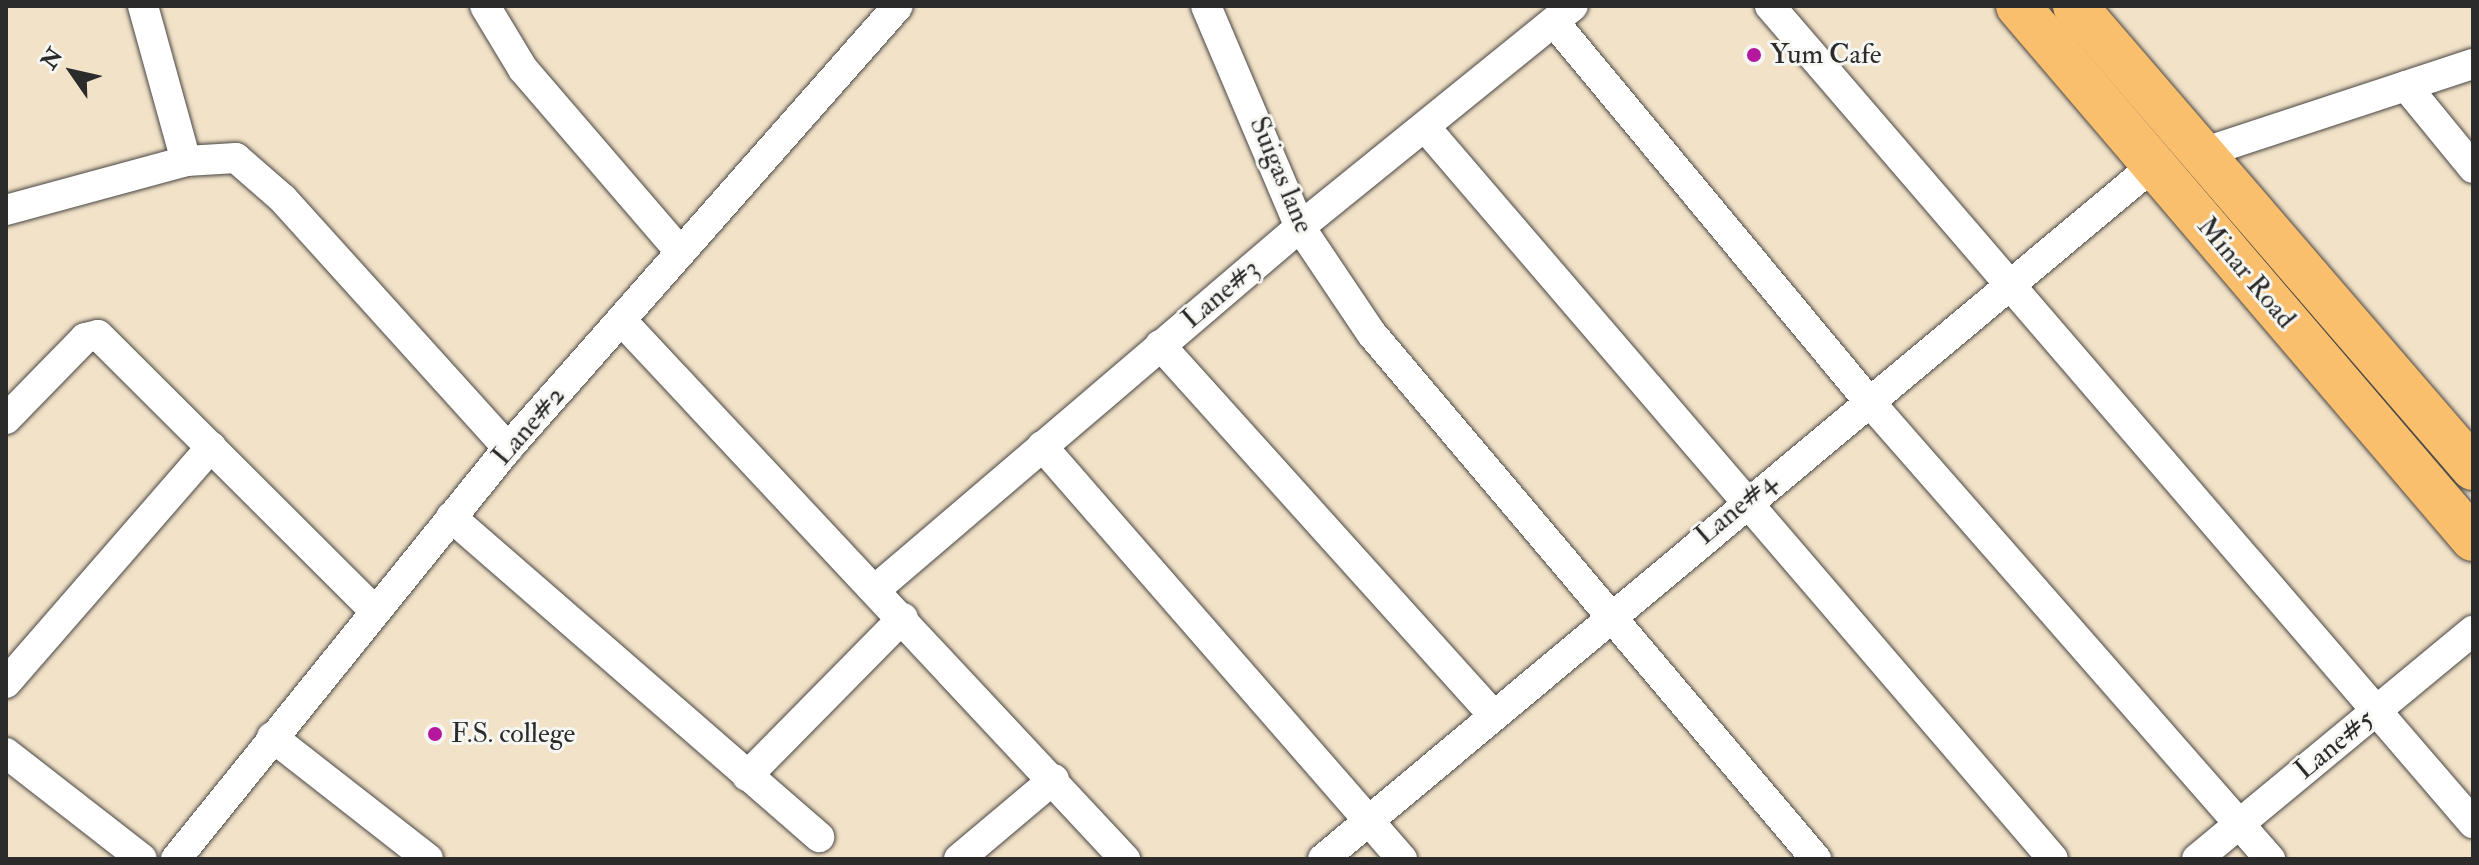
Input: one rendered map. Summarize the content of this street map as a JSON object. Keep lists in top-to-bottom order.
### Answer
{
  "streets": {
    "main road": ["Minar Road"],
    "street": [
      "Suigas lane",
      "Lane#3",
      "Lane#2",
      "Lane#4",
      "Lane#5"
    ]
  },
  "crossings": [
    ["Suigas lane", "Lane#3"],
    ["Suigas lane", "Lane#4"],
    ["Minar Road", "Lane#4"]
  ],
  "places": ["Yum Cafe", "F.S. college"],
  "north": "top left"
}
